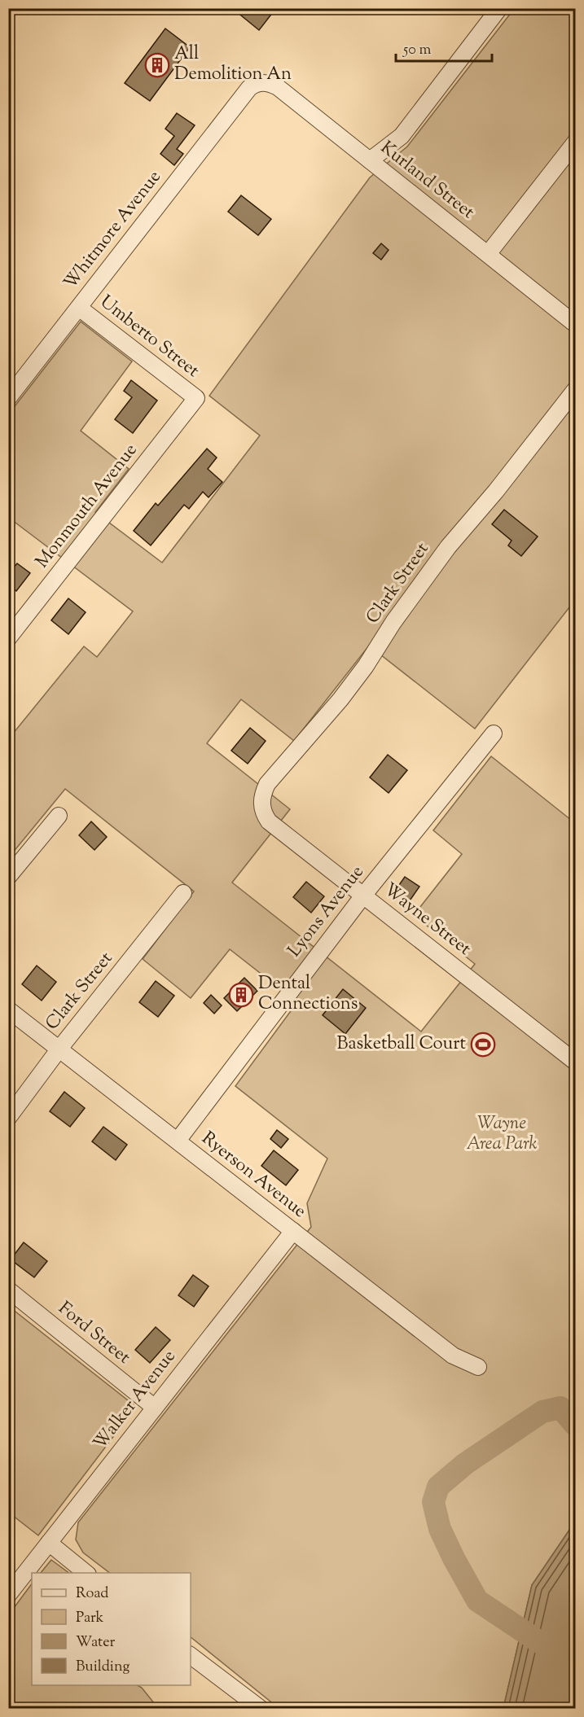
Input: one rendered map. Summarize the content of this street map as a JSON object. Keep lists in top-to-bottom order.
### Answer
{
  "streets": {
    "street": [
      "Kurland Street",
      "Whitmore Avenue",
      "Umberto Street",
      "Monmouth Avenue",
      "Clark Street",
      "Lyons Avenue",
      "Wayne Street",
      "Ryerson Avenue",
      "Ford Street",
      "Walker Avenue"
    ]
  },
  "crossings": [
    ["Kurland Street", "Whitmore Avenue"],
    ["Whitmore Avenue", "Umberto Street"],
    ["Umberto Street", "Monmouth Avenue"],
    ["Clark Street", "Wayne Street"],
    ["Clark Street", "Ryerson Avenue"],
    ["Lyons Avenue", "Wayne Street"],
    ["Lyons Avenue", "Ryerson Avenue"],
    ["Ryerson Avenue", "Walker Avenue"],
    ["Ford Street", "Walker Avenue"]
  ],
  "parks": ["Wayne Area Park"],
  "places": {
    "building": ["All Demolition An", "Dental Connections"],
    "sports": ["Basketball Court"]
  },
  "legend": [
    "Road",
    "Park",
    "Water",
    "Building"
  ],
  "scale_bar": "50 m"
}
